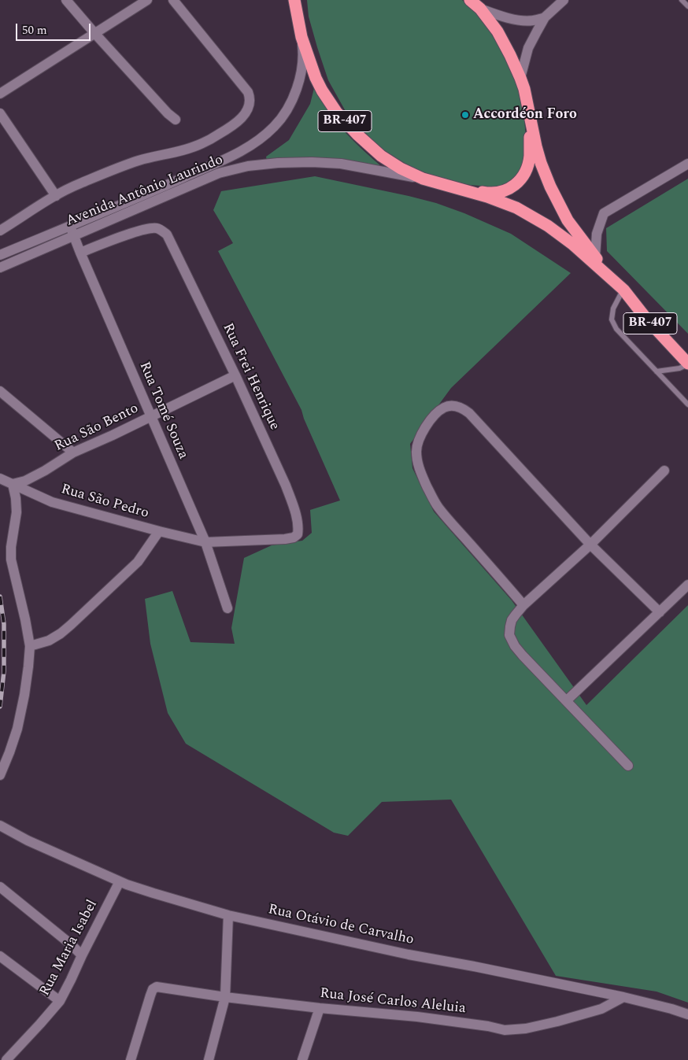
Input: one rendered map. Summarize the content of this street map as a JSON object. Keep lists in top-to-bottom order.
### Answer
{
  "streets": {
    "highway": ["BR-407"],
    "street": [
      "Avenida Antônio Laurindo",
      "Rua Frei Henrique",
      "Rua Tomé Souza",
      "Rua São Bento",
      "Rua São Pedro",
      "Rua Otávio de Carvalho",
      "Rua Maria Isabel",
      "Rua José Carlos Aleluia"
    ]
  },
  "crossings": [
    ["BR-407", "Avenida Antônio Laurindo"],
    ["Avenida Antônio Laurindo", "Rua Tomé Souza"],
    ["Rua Frei Henrique", "Rua Tomé Souza"],
    ["Rua Frei Henrique", "Rua São Bento"],
    ["Rua Frei Henrique", "Rua São Pedro"],
    ["Rua Tomé Souza", "Rua São Bento"],
    ["Rua Tomé Souza", "Rua São Pedro"],
    ["Rua São Bento", "Rua São Pedro"],
    ["Rua Otávio de Carvalho", "Rua Maria Isabel"],
    ["Rua Otávio de Carvalho", "Rua José Carlos Aleluia"]
  ],
  "places": ["Accordéon Foro"],
  "scale_bar": "50 m"
}
